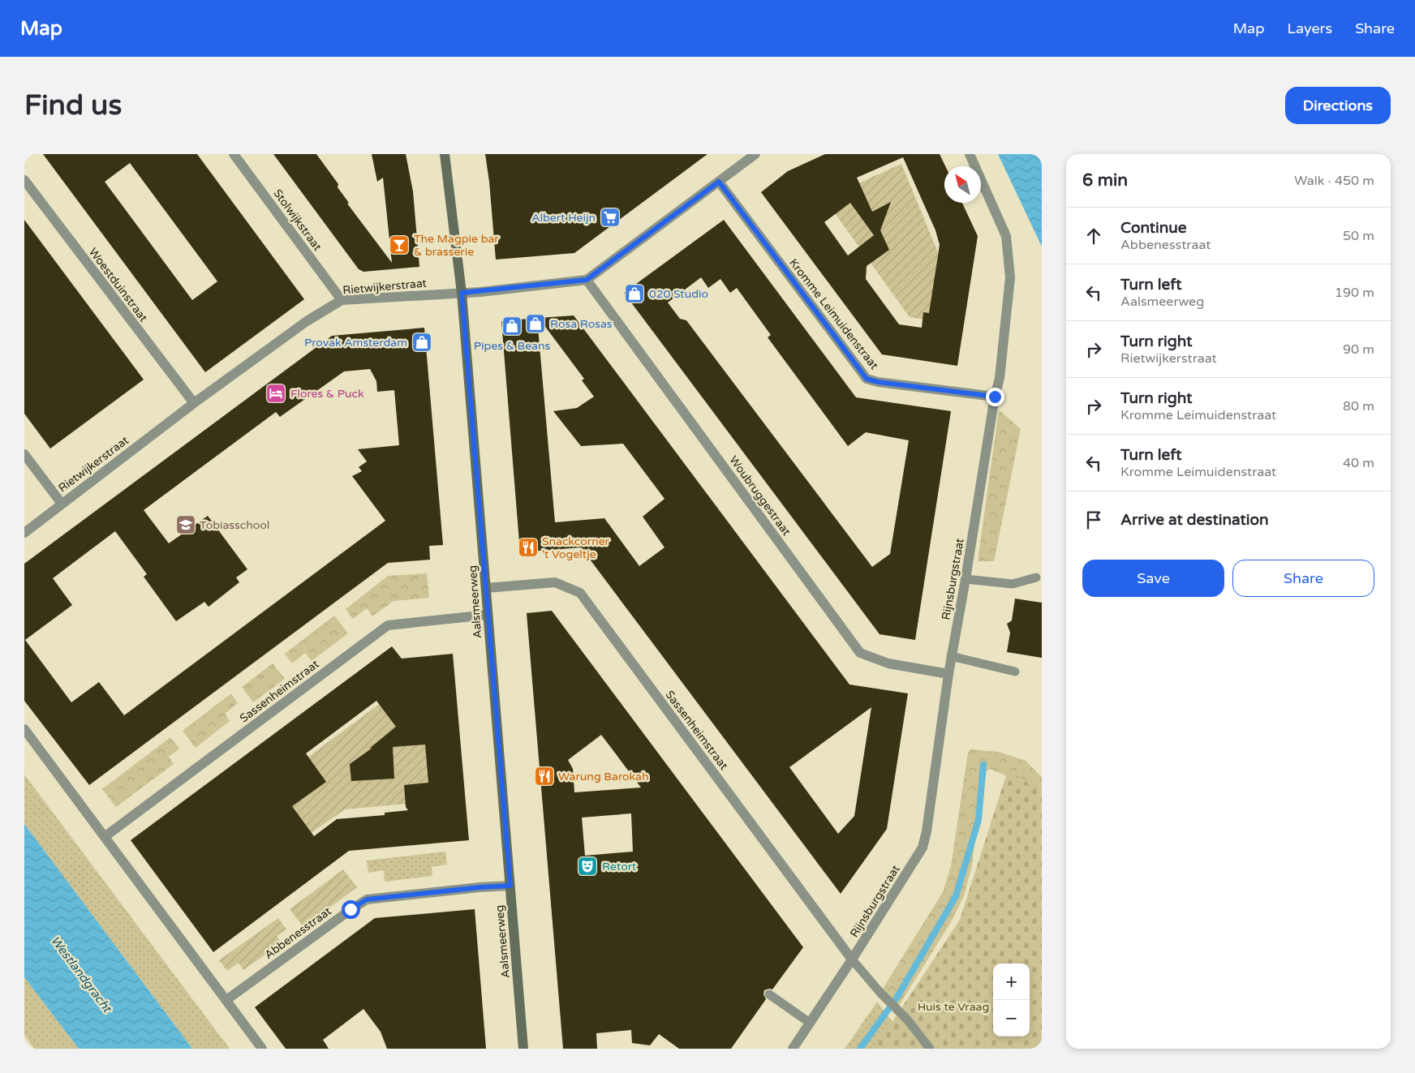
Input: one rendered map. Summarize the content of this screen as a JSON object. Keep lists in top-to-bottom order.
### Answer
{
  "streets": {
    "main road": ["Aalsmeerweg"],
    "street": [
      "Stolwijkstraat",
      "Woestduinstraat",
      "Rietwijkerstraat",
      "Kromme Leimuidenstraat",
      "Woubruggestraat",
      "Rijnsburgstraat",
      "Sassenheimstraat",
      "Abbenesstraat"
    ]
  },
  "crossings": [
    ["Stolwijkstraat", "Rietwijkerstraat"],
    ["Woestduinstraat", "Rietwijkerstraat"],
    ["Rietwijkerstraat", "Woubruggestraat"],
    ["Rietwijkerstraat", "Aalsmeerweg"],
    ["Kromme Leimuidenstraat", "Rijnsburgstraat"],
    ["Woubruggestraat", "Rijnsburgstraat"],
    ["Rijnsburgstraat", "Sassenheimstraat"],
    ["Aalsmeerweg", "Sassenheimstraat"],
    ["Aalsmeerweg", "Abbenesstraat"]
  ],
  "water": ["Westlandgracht"],
  "parks": ["Huis te Vraag"],
  "places": {
    "supermarket": ["Albert Heijn"],
    "bar": ["The Magpie bar & brasserie"],
    "shop": [
      "020 Studio",
      "Rosa Rosas",
      "Pipes & Beans",
      "Provak Amsterdam"
    ],
    "hotel": ["Flores & Puck"],
    "school or university": ["Tobiasschool"],
    "restaurant": ["Snackcorner 't Vogeltje", "Warung Barokah"],
    "theatre": ["Retort"]
  },
  "north": "top left",
  "page": {
    "header": "Map",
    "nav": ["Map", "Layers", "Share"],
    "buttons": [
      "Directions",
      ["Save", "Share"]
    ],
    "title": "Find us",
    "heading": ["6 min", "Walk · 450 m"],
    "list": [
      ["Continue", "Abbenesstraat", "50 m"],
      ["Turn left", "Aalsmeerweg", "190 m"],
      ["Turn right", "Rietwijkerstraat", "90 m"],
      ["Turn right", "Kromme Leimuidenstraat", "80 m"],
      ["Turn left", "Kromme Leimuidenstraat", "40 m"],
      "Arrive at destination"
    ],
    "map_buttons": ["+", "−"]
  }
}
